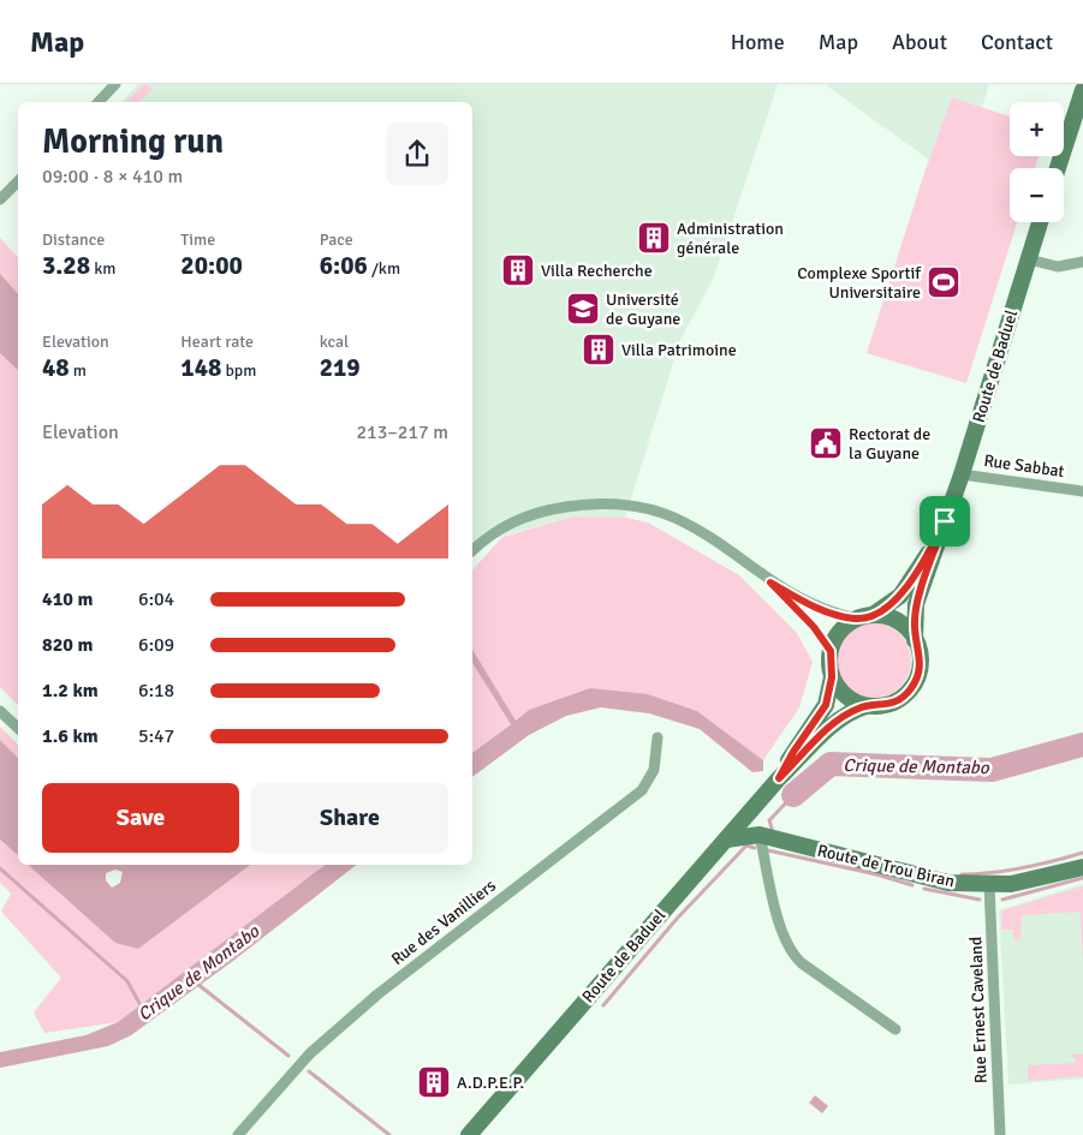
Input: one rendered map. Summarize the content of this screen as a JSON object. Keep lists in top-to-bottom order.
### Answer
{
  "streets": {
    "main road": ["Route de Baduel", "Route de Trou Biran"],
    "street": ["Rue Sabbat", "Rue des Vanilliers", "Rue Ernest Caveland"]
  },
  "crossings": [
    ["Route de Baduel", "Rue Sabbat"],
    ["Route de Baduel", "Route de Trou Biran"],
    ["Route de Trou Biran", "Rue Ernest Caveland"]
  ],
  "water": ["Crique de Montabo"],
  "places": {
    "building": [
      "Administration générale",
      "Villa Recherche",
      "Villa Patrimoine",
      "A.D.P.E.P."
    ],
    "sports": ["Complexe Sportif Universitaire"],
    "school or university": ["Université de Guyane"],
    "public building": ["Rectorat de la Guyane"]
  },
  "page": {
    "header": "Map",
    "nav": [
      "Home",
      "Map",
      "About",
      "Contact"
    ],
    "map_buttons": ["+", "−"],
    "heading": ["Morning run", "09:00 · 8 × 410 m"],
    "stats": [
      ["Distance", "3.28 km"],
      ["Time", "20:00"],
      ["Pace", "6:06 /km"],
      ["Elevation", "48 m"],
      ["Heart rate", "148 bpm"],
      ["kcal", "219"]
    ],
    "chart": ["Elevation", "213–217 m"],
    "list": [
      {
        "name": "410 m",
        "note": "6:04"
      },
      {
        "name": "820 m",
        "note": "6:09"
      },
      {
        "name": "1.2 km",
        "note": "6:18"
      },
      {
        "name": "1.6 km",
        "note": "5:47"
      }
    ],
    "buttons": ["Save", "Share"]
  }
}
